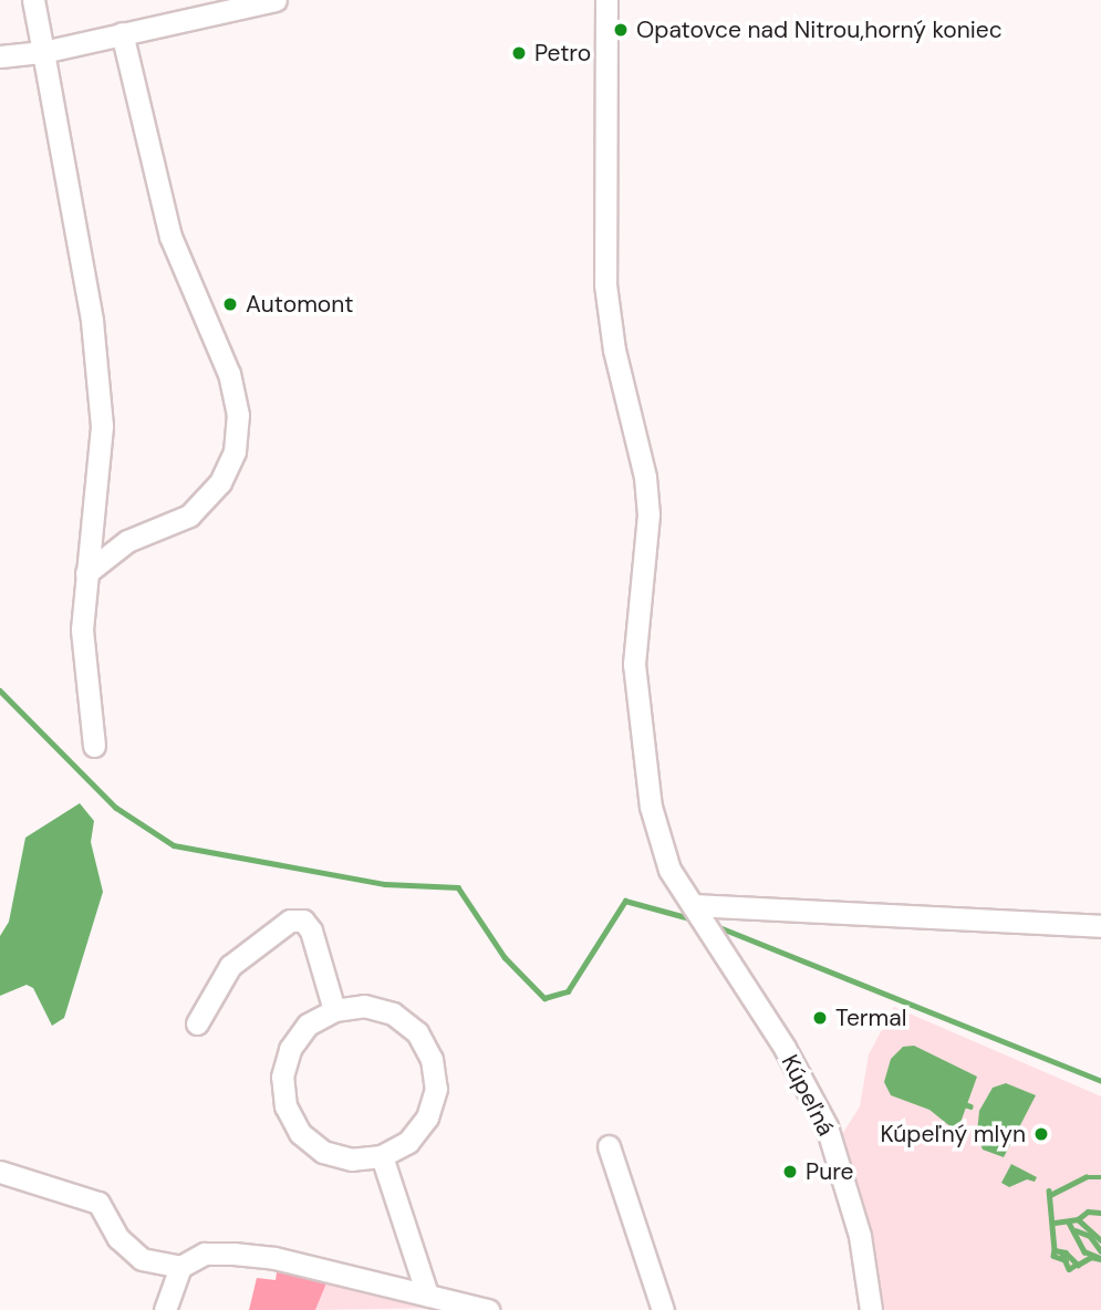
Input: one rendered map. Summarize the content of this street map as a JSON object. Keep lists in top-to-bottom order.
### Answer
{
  "streets": {
    "street": ["Kúpeľná"]
  },
  "places": [
    "Opatovce nad Nitrou,horný koniec",
    "Petro",
    "Automont",
    "Termal",
    "Kúpeľný mlyn",
    "Pure"
  ]
}
